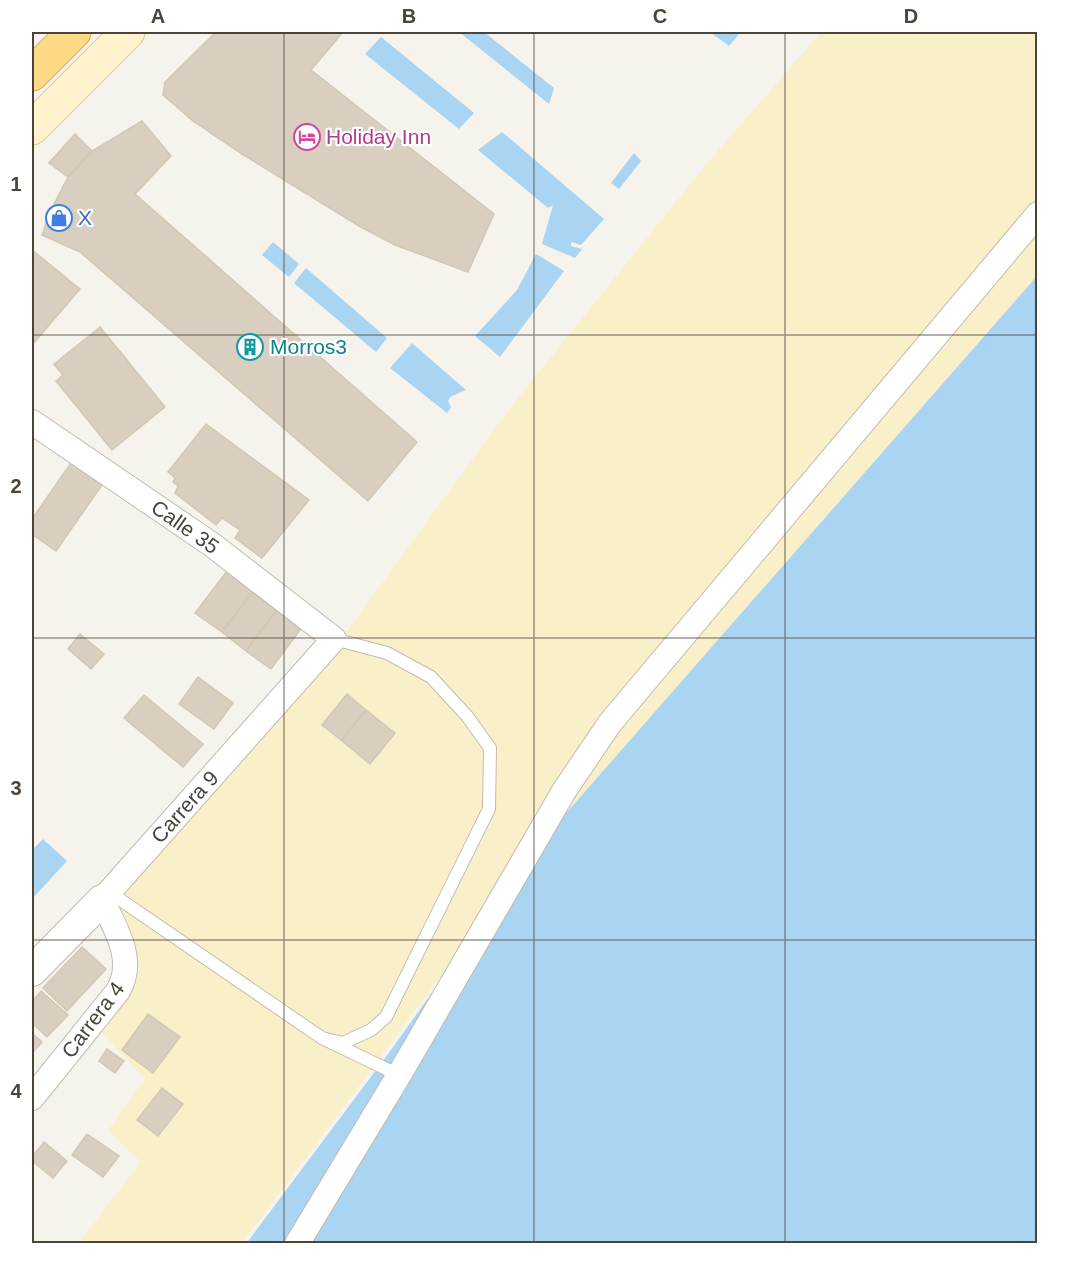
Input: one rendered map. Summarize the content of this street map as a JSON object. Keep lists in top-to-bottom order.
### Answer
{
  "streets": {
    "street": ["Calle 35", "Carrera 9", "Carrera 4"]
  },
  "crossings": [
    ["Calle 35", "Carrera 9"],
    ["Carrera 9", "Carrera 4"]
  ],
  "places": {
    "hotel": ["Holiday Inn"],
    "shop": ["X"],
    "building": ["Morros3"]
  },
  "grid": {
    "columns": [
      "A",
      "B",
      "C",
      "D"
    ],
    "rows": [
      "1",
      "2",
      "3",
      "4"
    ]
  }
}
